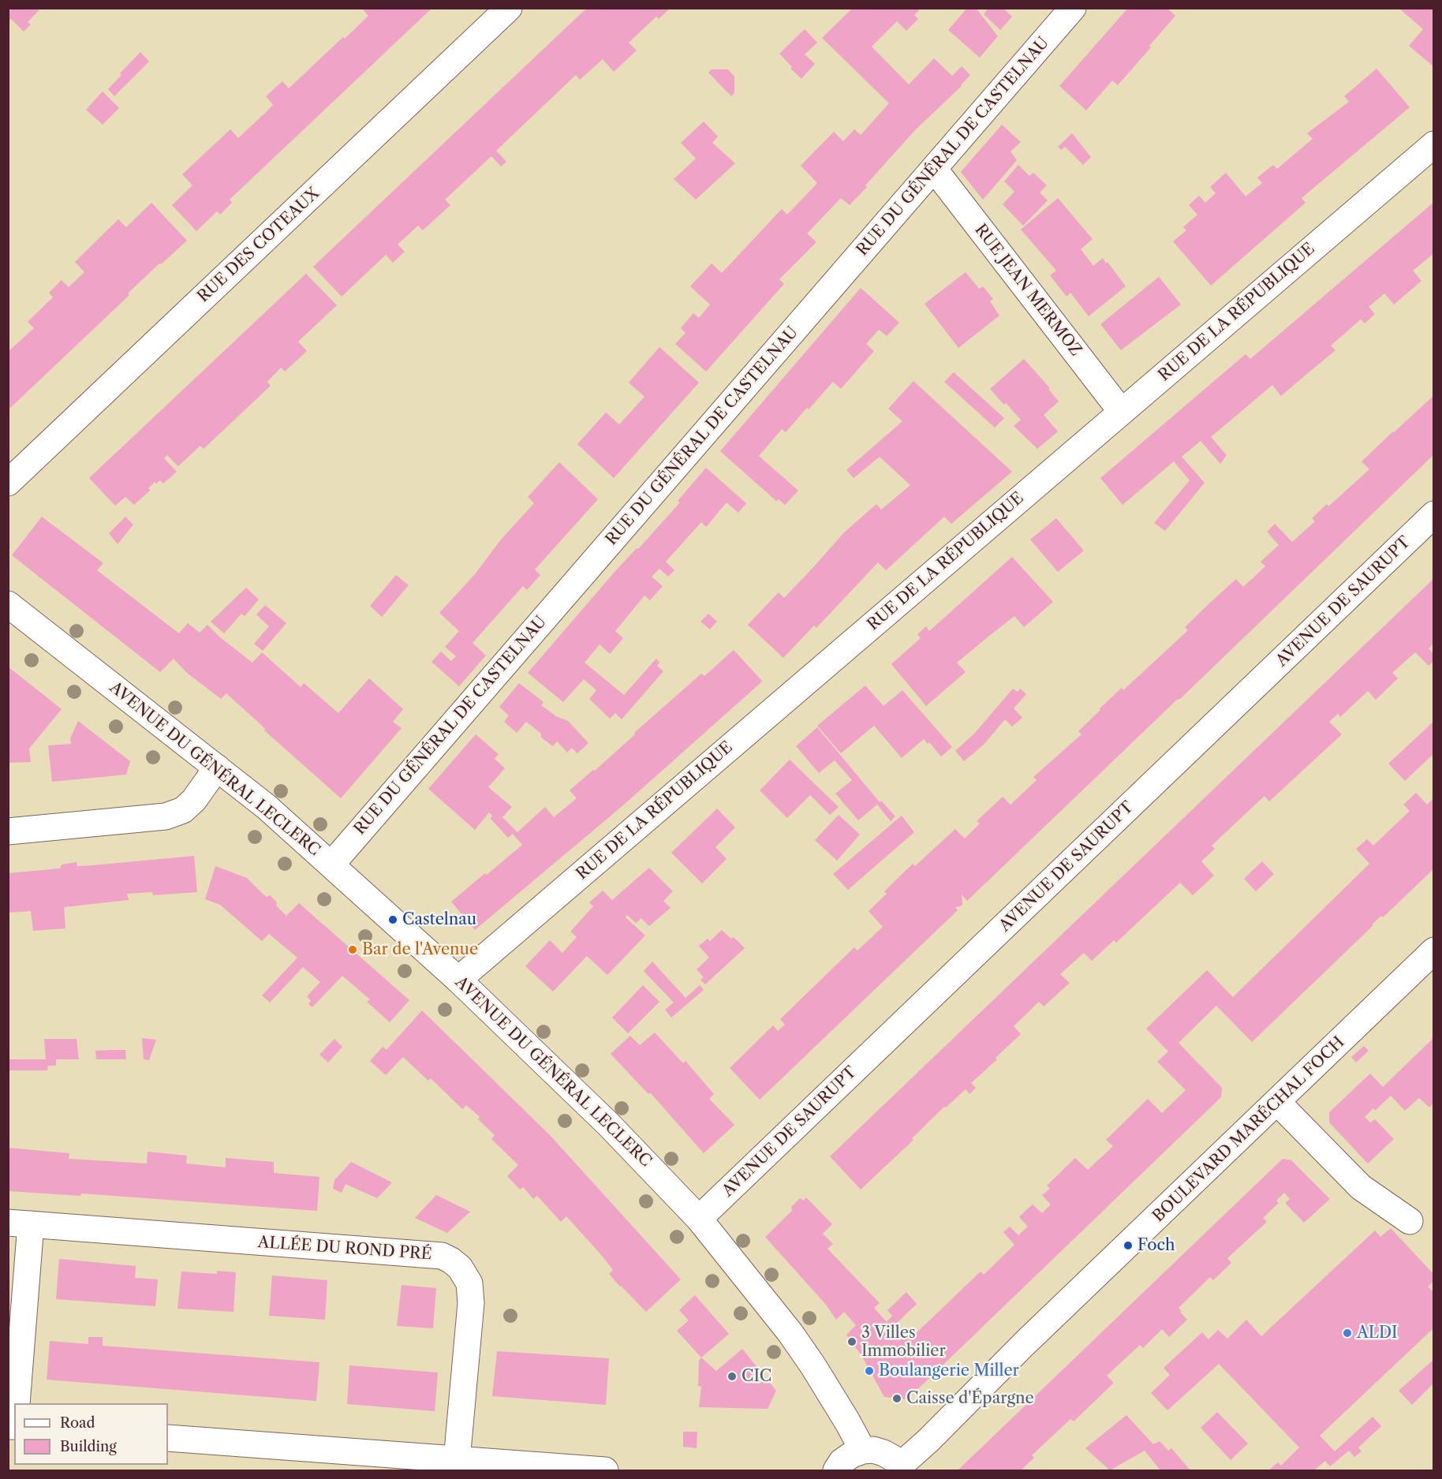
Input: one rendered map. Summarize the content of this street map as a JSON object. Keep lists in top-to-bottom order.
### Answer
{
  "streets": {
    "street": [
      "RUE DU GÉNÉRAL DE CASTELNAU",
      "RUE DES COTEAUX",
      "RUE JEAN MERMOZ",
      "RUE DE LA RÉPUBLIQUE",
      "AVENUE DE SAURUPT",
      "AVENUE DU GÉNÉRAL LECLERC",
      "BOULEVARD MARÉCHAL FOCH",
      "ALLÉE DU ROND PRÉ"
    ]
  },
  "crossings": [
    ["RUE DU GÉNÉRAL DE CASTELNAU", "RUE JEAN MERMOZ"],
    ["RUE DU GÉNÉRAL DE CASTELNAU", "AVENUE DU GÉNÉRAL LECLERC"],
    ["RUE JEAN MERMOZ", "RUE DE LA RÉPUBLIQUE"],
    ["RUE DE LA RÉPUBLIQUE", "AVENUE DU GÉNÉRAL LECLERC"],
    ["AVENUE DE SAURUPT", "AVENUE DU GÉNÉRAL LECLERC"]
  ],
  "places": [
    "Castelnau",
    "Bar de l'Avenue",
    "Foch",
    "ALDI",
    "3 Villes Immobilier",
    "Boulangerie Miller",
    "CIC",
    "Caisse d'Épargne"
  ],
  "legend": ["Road", "Building"]
}
